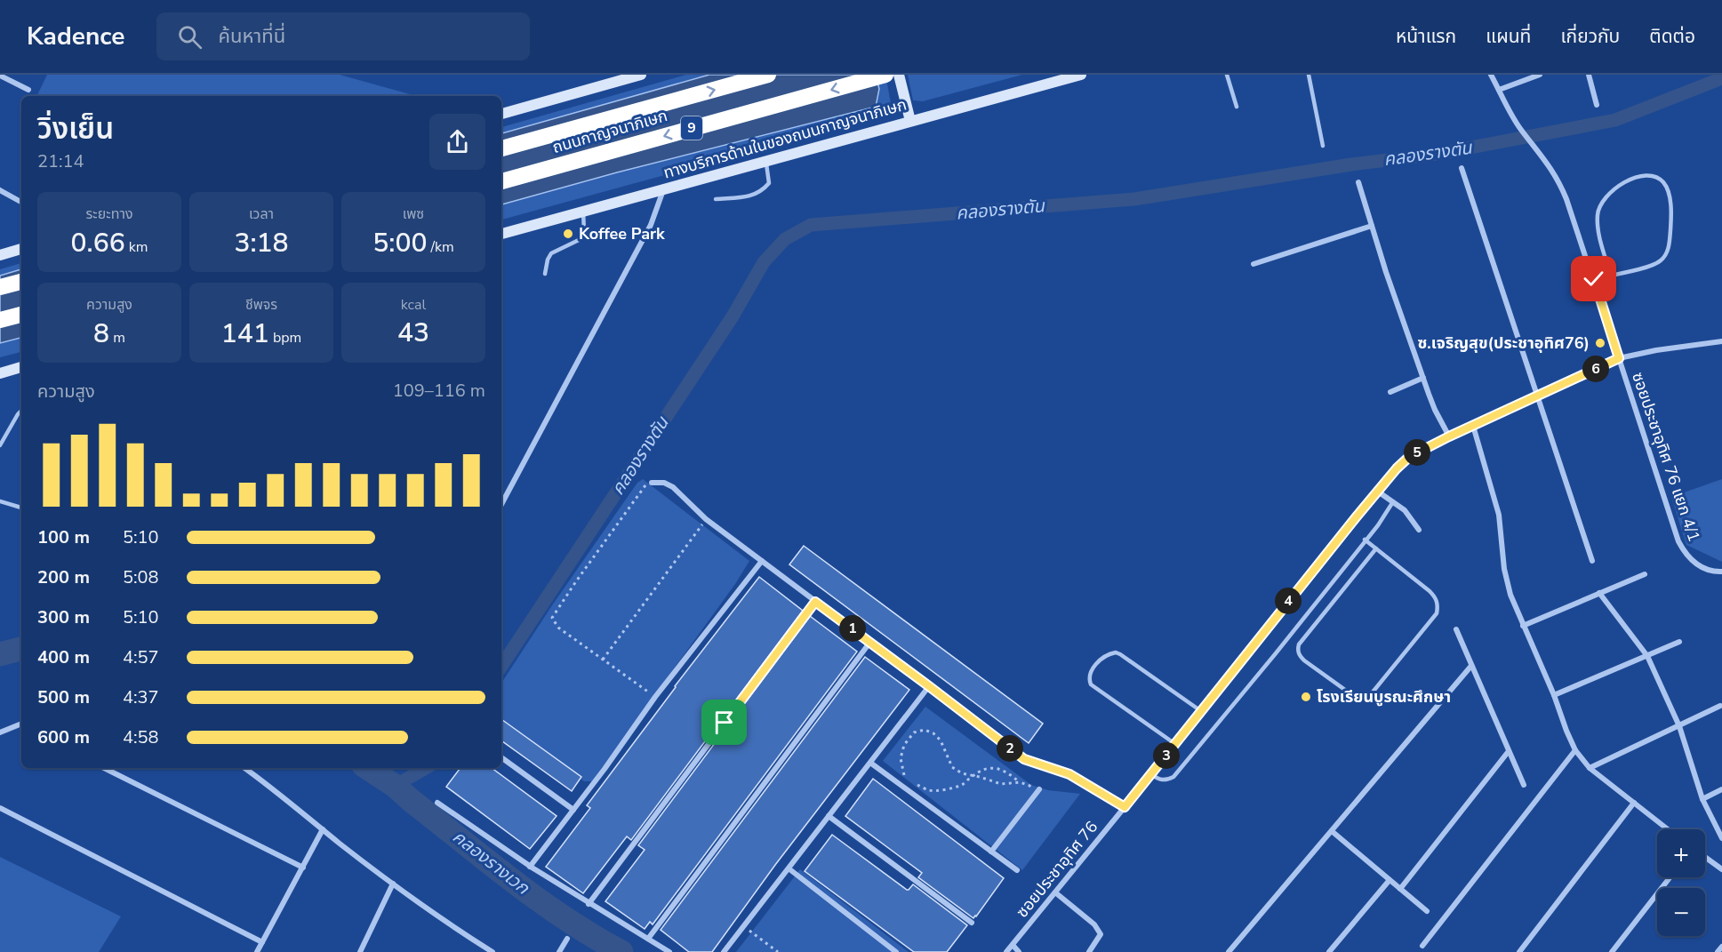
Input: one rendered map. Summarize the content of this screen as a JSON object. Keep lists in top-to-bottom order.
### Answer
{
  "streets": {
    "highway": ["9", "ถนนกาญจนาภิเษก"],
    "main road": ["ทางบริการด้านในของถนนกาญจนาภิเษก"],
    "street": ["ซอยประชาอุทิศ 76 แยก 4/1", "ซอยประชาอุทิศ 76"]
  },
  "crossings": [
    ["ซอยประชาอุทิศ 76 แยก 4/1", "ซอยประชาอุทิศ 76"]
  ],
  "water": ["คลองรางตัน", "คลองรางเวก"],
  "places": ["Koffee Park", "ซ.เจริญสุข(ประชาอุทิศ76)", "โรงเรียนบูรณะศึกษา"],
  "page": {
    "header": "Kadence",
    "search": "ค้นหาที่นี่",
    "nav": [
      "หน้าแรก",
      "แผนที่",
      "เกี่ยวกับ",
      "ติดต่อ"
    ],
    "heading": ["วิ่งเย็น", "21:14"],
    "stats": [
      ["ระยะทาง", "0.66 km"],
      ["เวลา", "3:18"],
      ["เพซ", "5:00 /km"],
      ["ความสูง", "8 m"],
      ["ชีพจร", "141 bpm"],
      ["kcal", "43"]
    ],
    "pins": [
      "6",
      "5",
      "4",
      "1",
      "2",
      "3"
    ],
    "chart": ["ความสูง", "109–116 m"],
    "list": [
      {
        "name": "100 m",
        "note": "5:10"
      },
      {
        "name": "200 m",
        "note": "5:08"
      },
      {
        "name": "300 m",
        "note": "5:10"
      },
      {
        "name": "400 m",
        "note": "4:57"
      },
      {
        "name": "500 m",
        "note": "4:37"
      },
      {
        "name": "600 m",
        "note": "4:58"
      }
    ],
    "map_buttons": ["+", "−"]
  }
}
